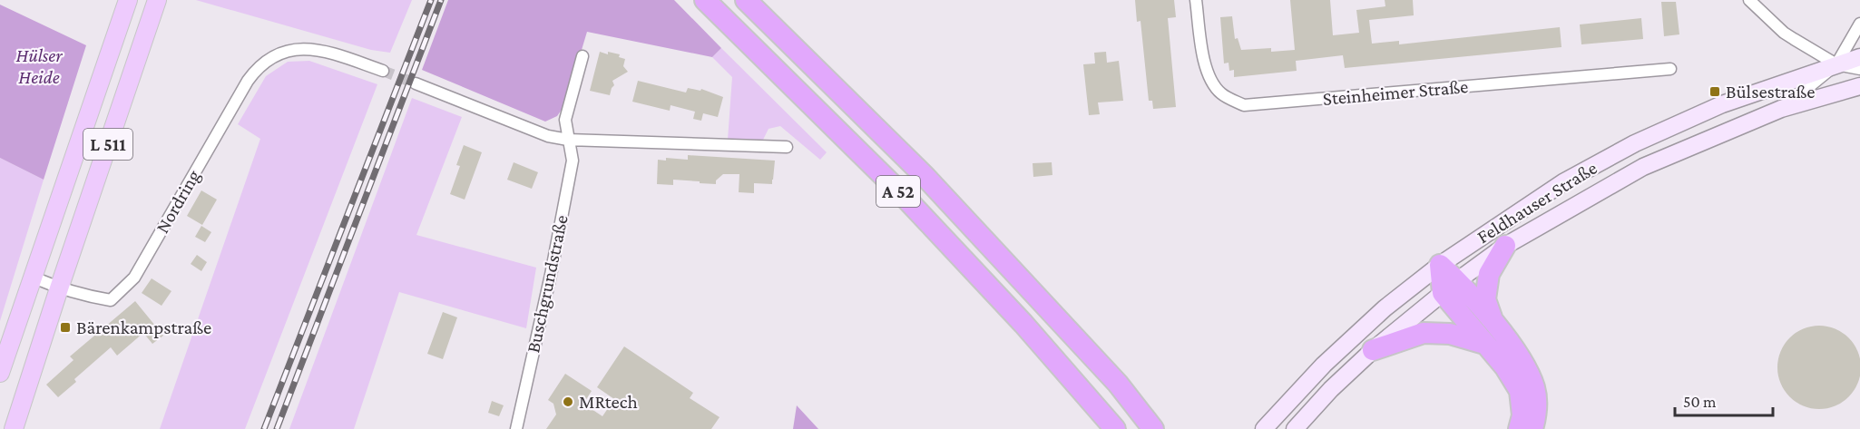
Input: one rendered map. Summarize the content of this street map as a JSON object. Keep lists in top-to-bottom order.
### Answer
{
  "streets": {
    "highway": ["A 52"],
    "main road": ["L 511"],
    "street": [
      "Steinheimer Straße",
      "Nordring",
      "Feldhauser Straße",
      "Buschgrundstraße"
    ]
  },
  "crossings": [
    ["L 511", "Nordring"]
  ],
  "parks": ["Hülser Heide"],
  "places": {
    "transit": ["Bülsestraße", "Bärenkampstraße"],
    "other": ["MRtech"]
  },
  "scale_bar": "50 m"
}
